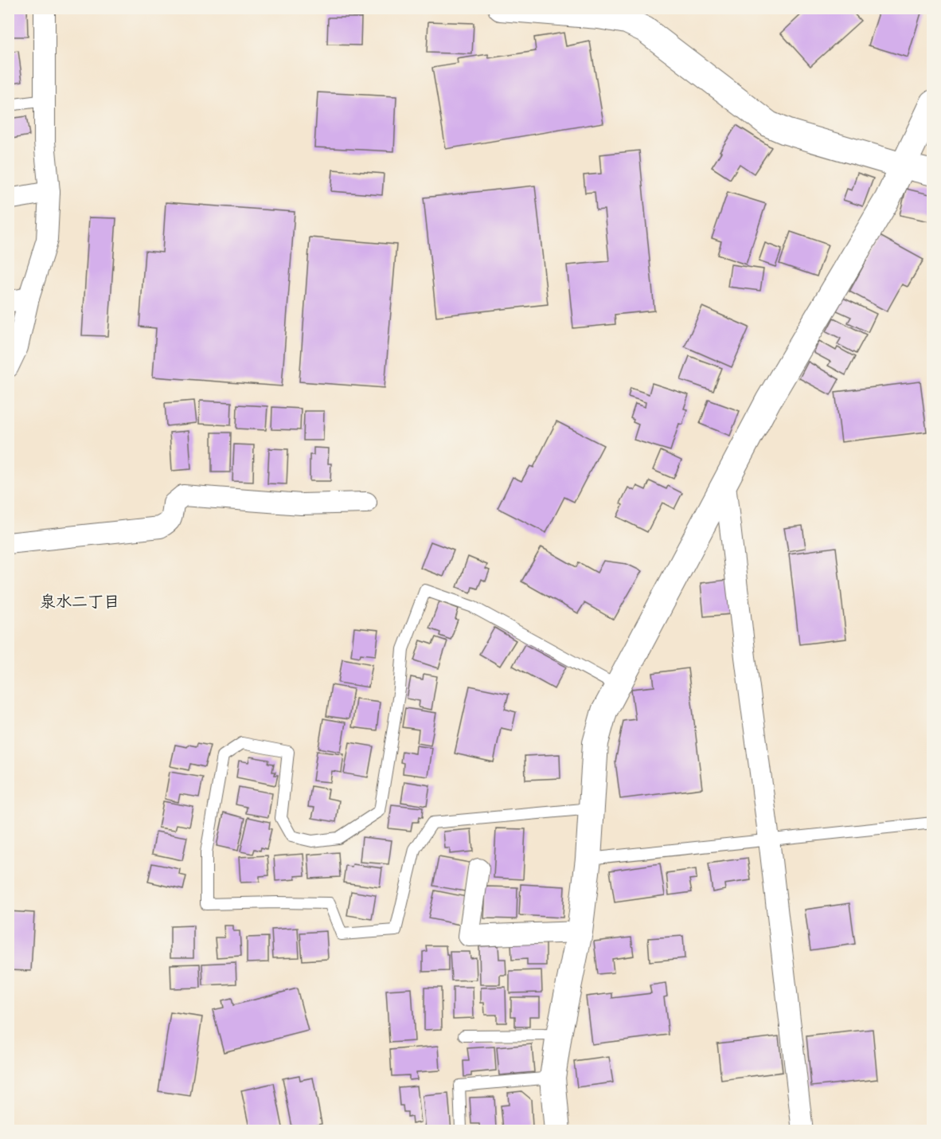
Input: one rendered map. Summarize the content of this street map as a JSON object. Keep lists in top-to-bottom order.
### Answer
{
  "districts": ["泉水二丁目"]
}
